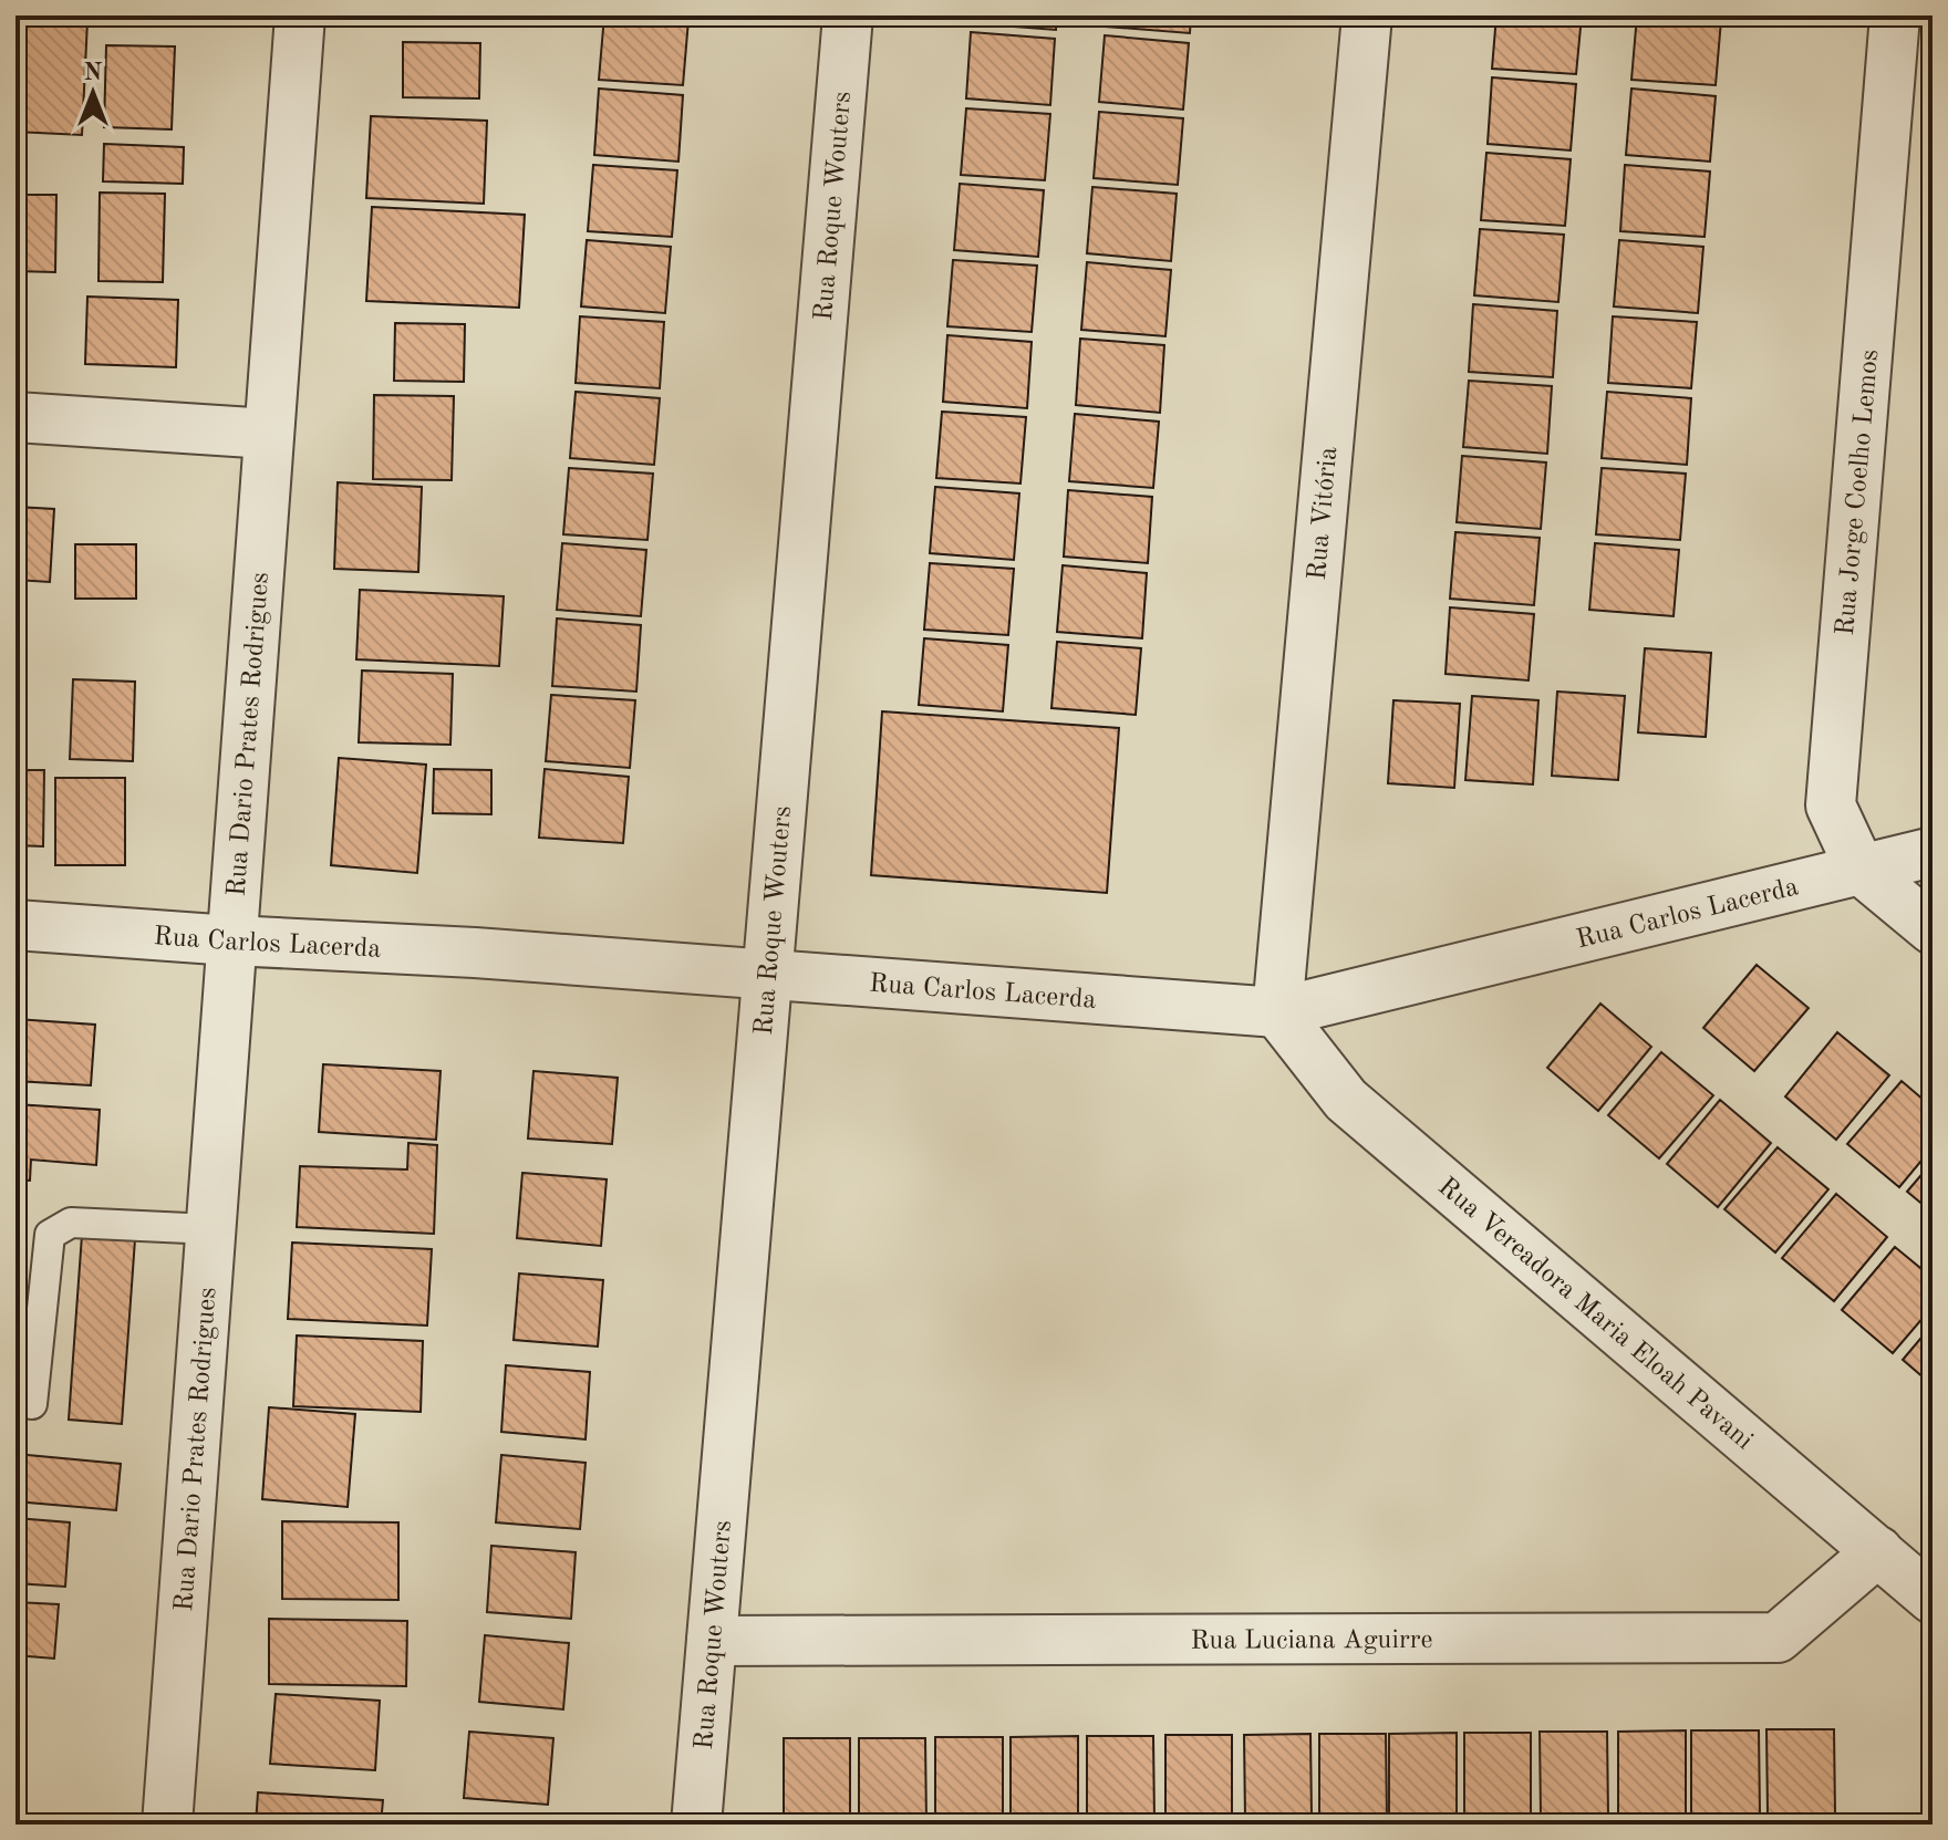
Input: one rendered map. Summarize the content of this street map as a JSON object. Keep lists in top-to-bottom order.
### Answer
{
  "streets": {
    "street": [
      "Rua Roque Wouters",
      "Rua Jorge Coelho Lemos",
      "Rua Vitória",
      "Rua Dario Prates Rodrigues",
      "Rua Carlos Lacerda",
      "Rua Vereadora Maria Eloah Pavani",
      "Rua Luciana Aguirre"
    ]
  },
  "crossings": [
    ["Rua Roque Wouters", "Rua Carlos Lacerda"],
    ["Rua Roque Wouters", "Rua Luciana Aguirre"],
    ["Rua Jorge Coelho Lemos", "Rua Carlos Lacerda"],
    ["Rua Vitória", "Rua Carlos Lacerda"],
    ["Rua Vitória", "Rua Vereadora Maria Eloah Pavani"],
    ["Rua Dario Prates Rodrigues", "Rua Carlos Lacerda"],
    ["Rua Carlos Lacerda", "Rua Vereadora Maria Eloah Pavani"],
    ["Rua Vereadora Maria Eloah Pavani", "Rua Luciana Aguirre"]
  ],
  "north": "top"
}
